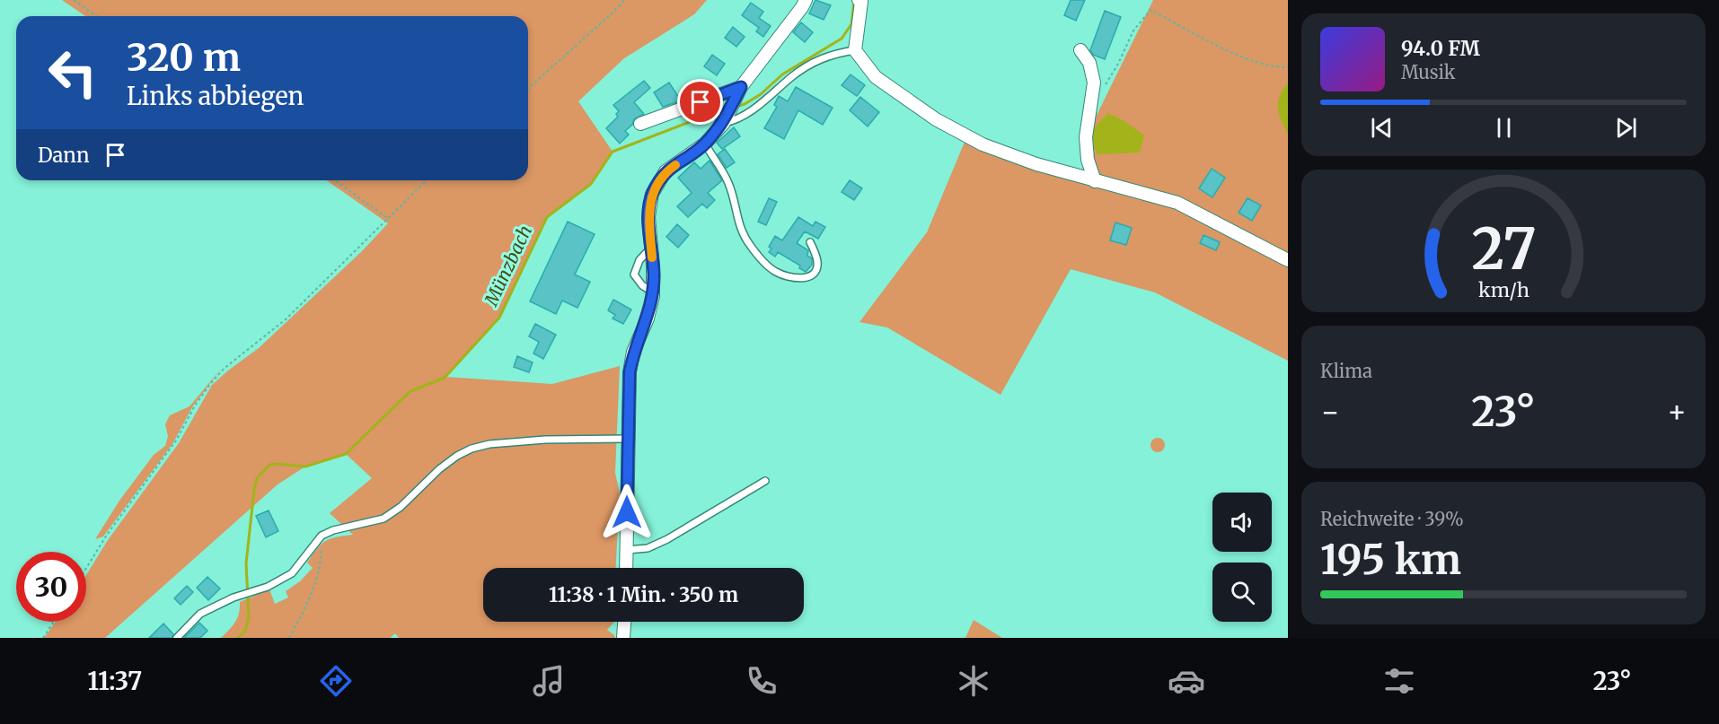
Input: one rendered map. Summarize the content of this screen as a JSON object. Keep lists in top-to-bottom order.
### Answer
{
  "water": ["Münzbach"],
  "page": {
    "turn": ["320 m", "Links abbiegen"],
    "song": ["94.0 FM", "Musik"],
    "then": "Dann",
    "tile": [
      "Klima",
      ["Reichweite · 39%", "195 km"]
    ],
    "heat": ["−", "23°", "+"],
    "limit": "30",
    "trip": "11:38 · 1 Min. · 350 m",
    "tabs": ["11:37", "23°"],
    "gauge": ["27", "km/h"]
  }
}
